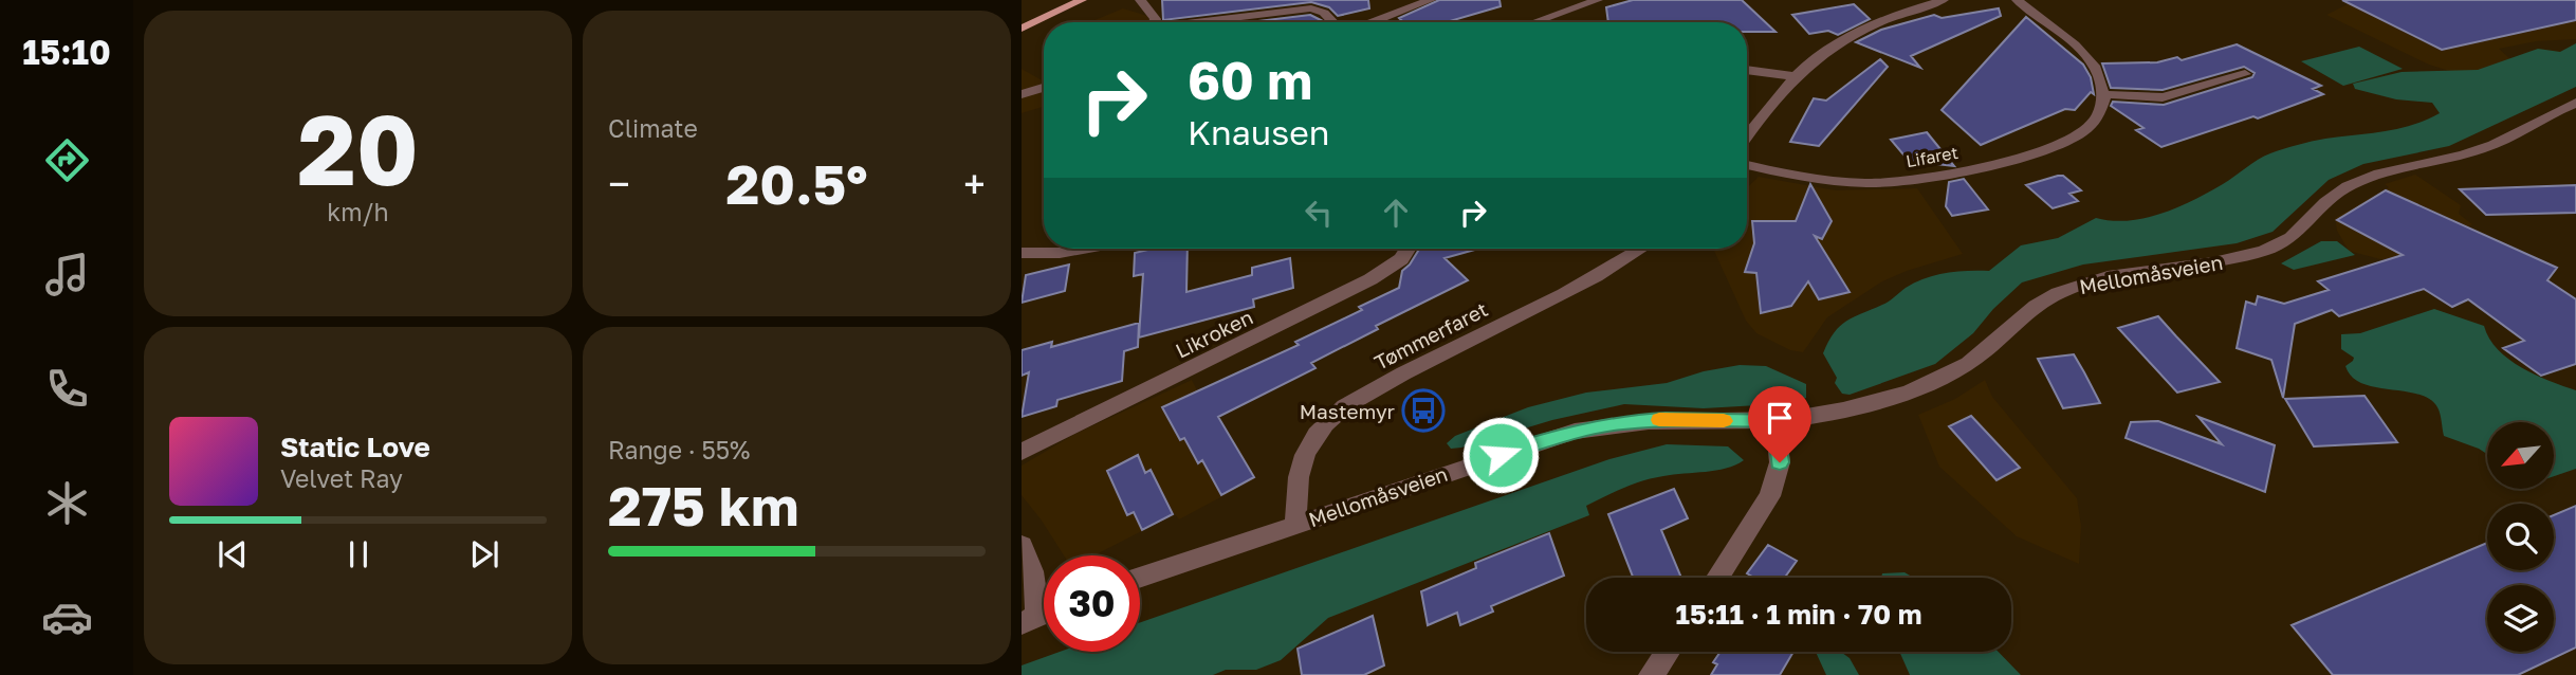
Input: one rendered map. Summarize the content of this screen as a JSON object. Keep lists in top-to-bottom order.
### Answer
{
  "streets": {
    "street": [
      "Lifaret",
      "Mellomåsveien",
      "Likroken",
      "Tømmerfaret"
    ]
  },
  "crossings": [
    ["Mellomåsveien", "Tømmerfaret"]
  ],
  "places": {
    "bus stop": ["Mastemyr"]
  },
  "north": "bottom left",
  "page": {
    "tabs": "15:10",
    "tile": [
      ["20", "km/h"],
      "Climate",
      ["Range · 55%", "275 km"]
    ],
    "turn": ["60 m", "Knausen"],
    "heat": ["−", "20.5°", "+"],
    "song": ["Static Love", "Velvet Ray"],
    "limit": "30",
    "trip": "15:11 · 1 min · 70 m"
  }
}
